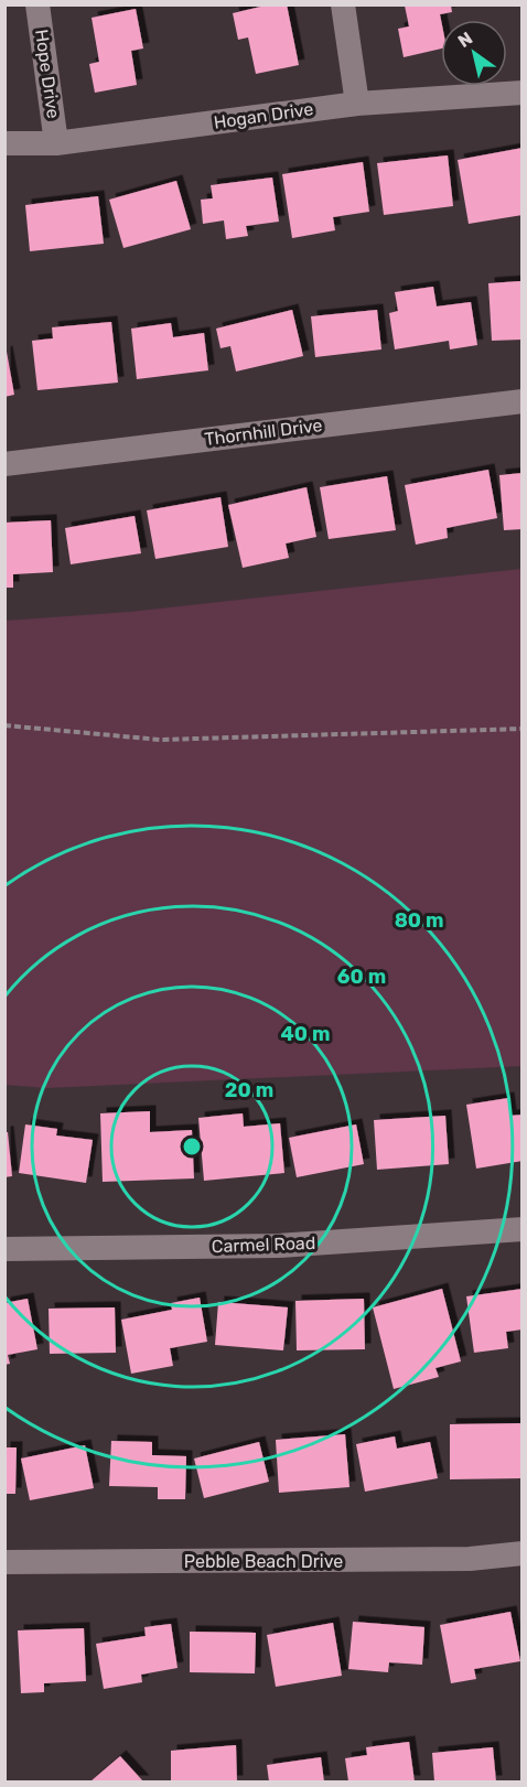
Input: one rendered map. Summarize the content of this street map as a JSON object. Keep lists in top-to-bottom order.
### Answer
{
  "streets": {
    "street": [
      "Hope Drive",
      "Hogan Drive",
      "Thornhill Drive",
      "Carmel Road",
      "Pebble Beach Drive"
    ]
  },
  "crossings": [
    ["Hope Drive", "Hogan Drive"]
  ],
  "north": "top left",
  "rings": [
    "80 m",
    "60 m",
    "40 m",
    "20 m"
  ]
}
